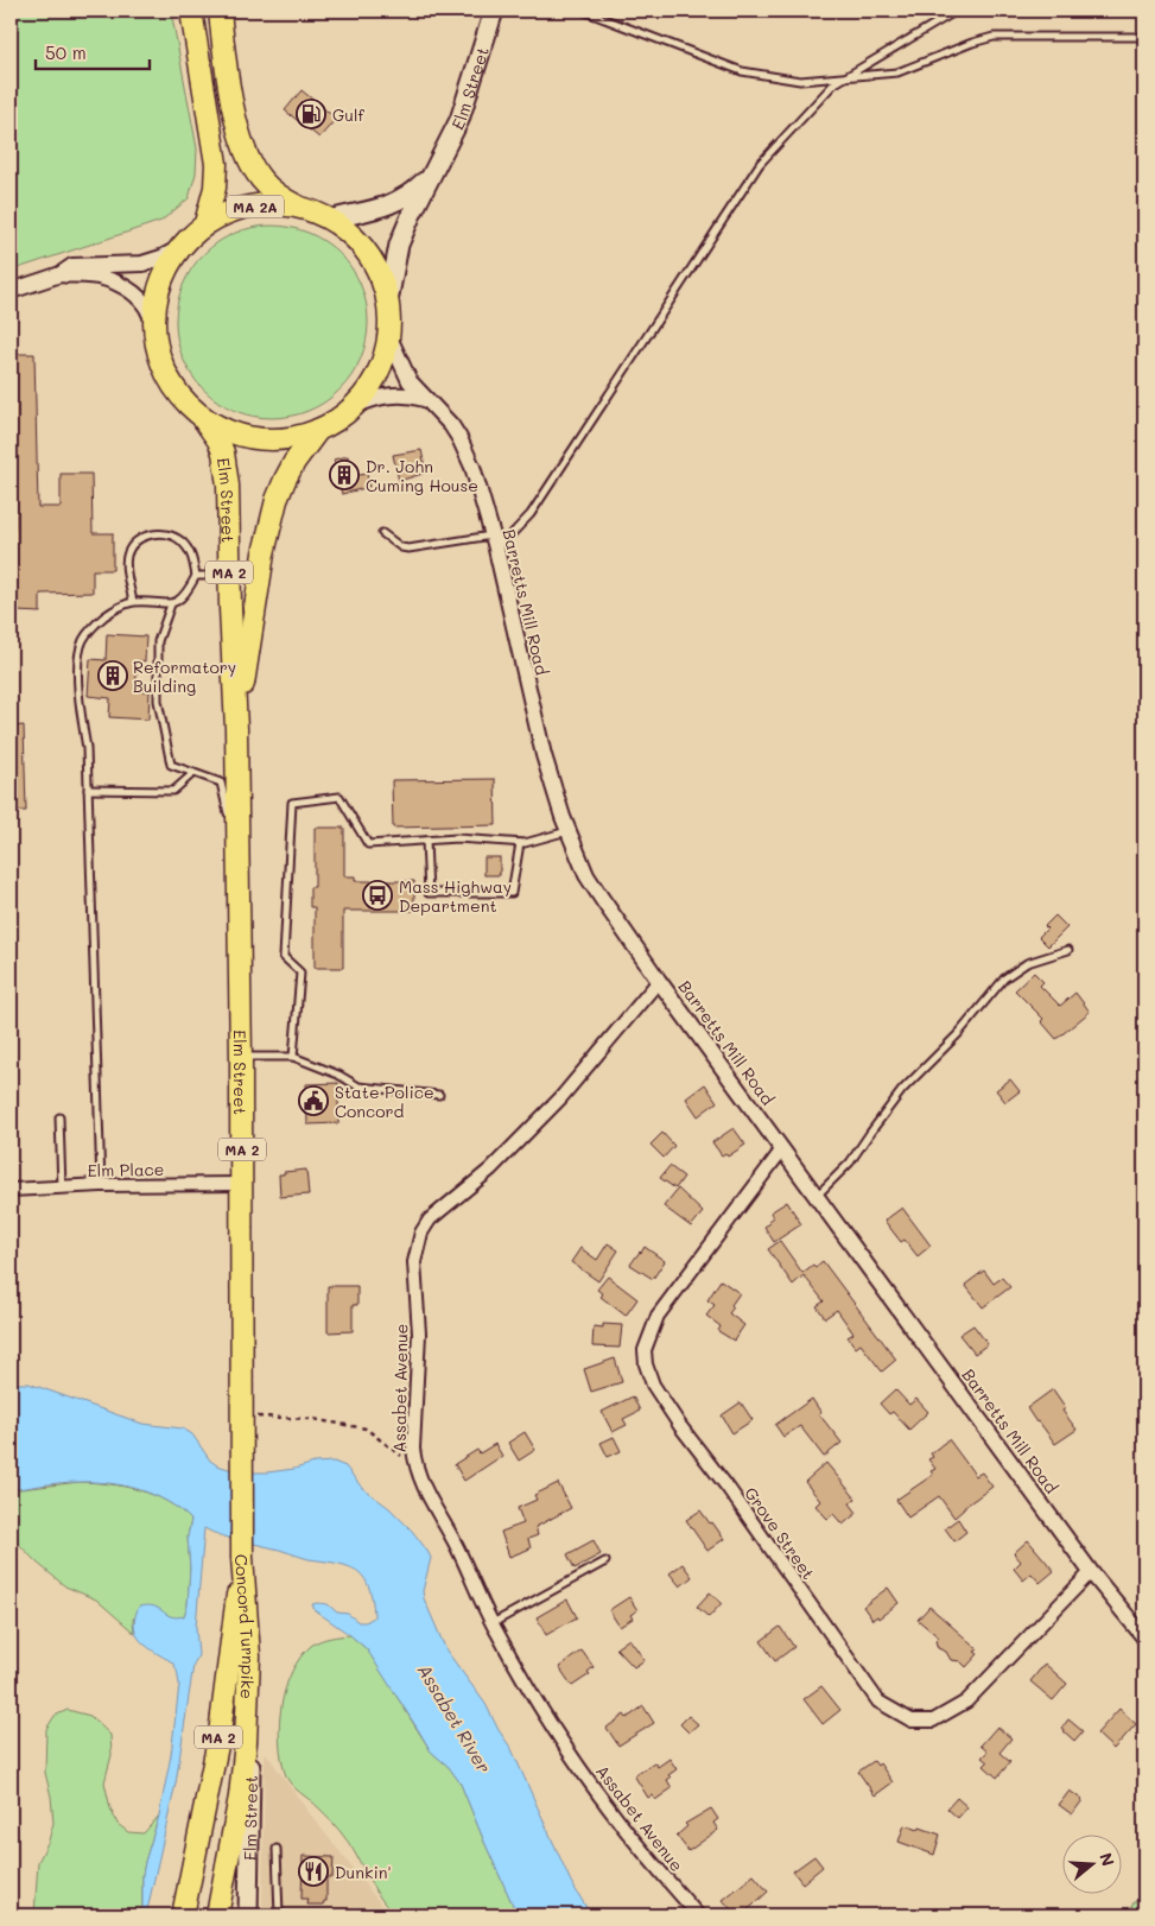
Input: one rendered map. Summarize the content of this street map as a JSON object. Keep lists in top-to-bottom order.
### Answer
{
  "streets": {
    "highway": [
      "Elm Street",
      "MA 2A",
      "MA 2",
      "Concord Turnpike"
    ],
    "street": [
      "Barretts Mill Road",
      "Elm Place",
      "Assabet Avenue",
      "Grove Street"
    ]
  },
  "crossings": [
    ["Elm Street", "MA 2"],
    ["Elm Street", "Elm Place"],
    ["Elm Street", "Concord Turnpike"],
    ["MA 2A", "MA 2"],
    ["MA 2", "Barretts Mill Road"],
    ["Barretts Mill Road", "Assabet Avenue"],
    ["Barretts Mill Road", "Grove Street"]
  ],
  "water": ["Assabet River"],
  "places": {
    "fuel station": ["Gulf"],
    "building": ["Dr. John Cuming House", "Reformatory Building"],
    "bus stop": ["Mass Highway Department"],
    "public building": ["State Police Concord"],
    "restaurant": ["Dunkin'"]
  },
  "scale_bar": "50 m",
  "north": "right"
}
